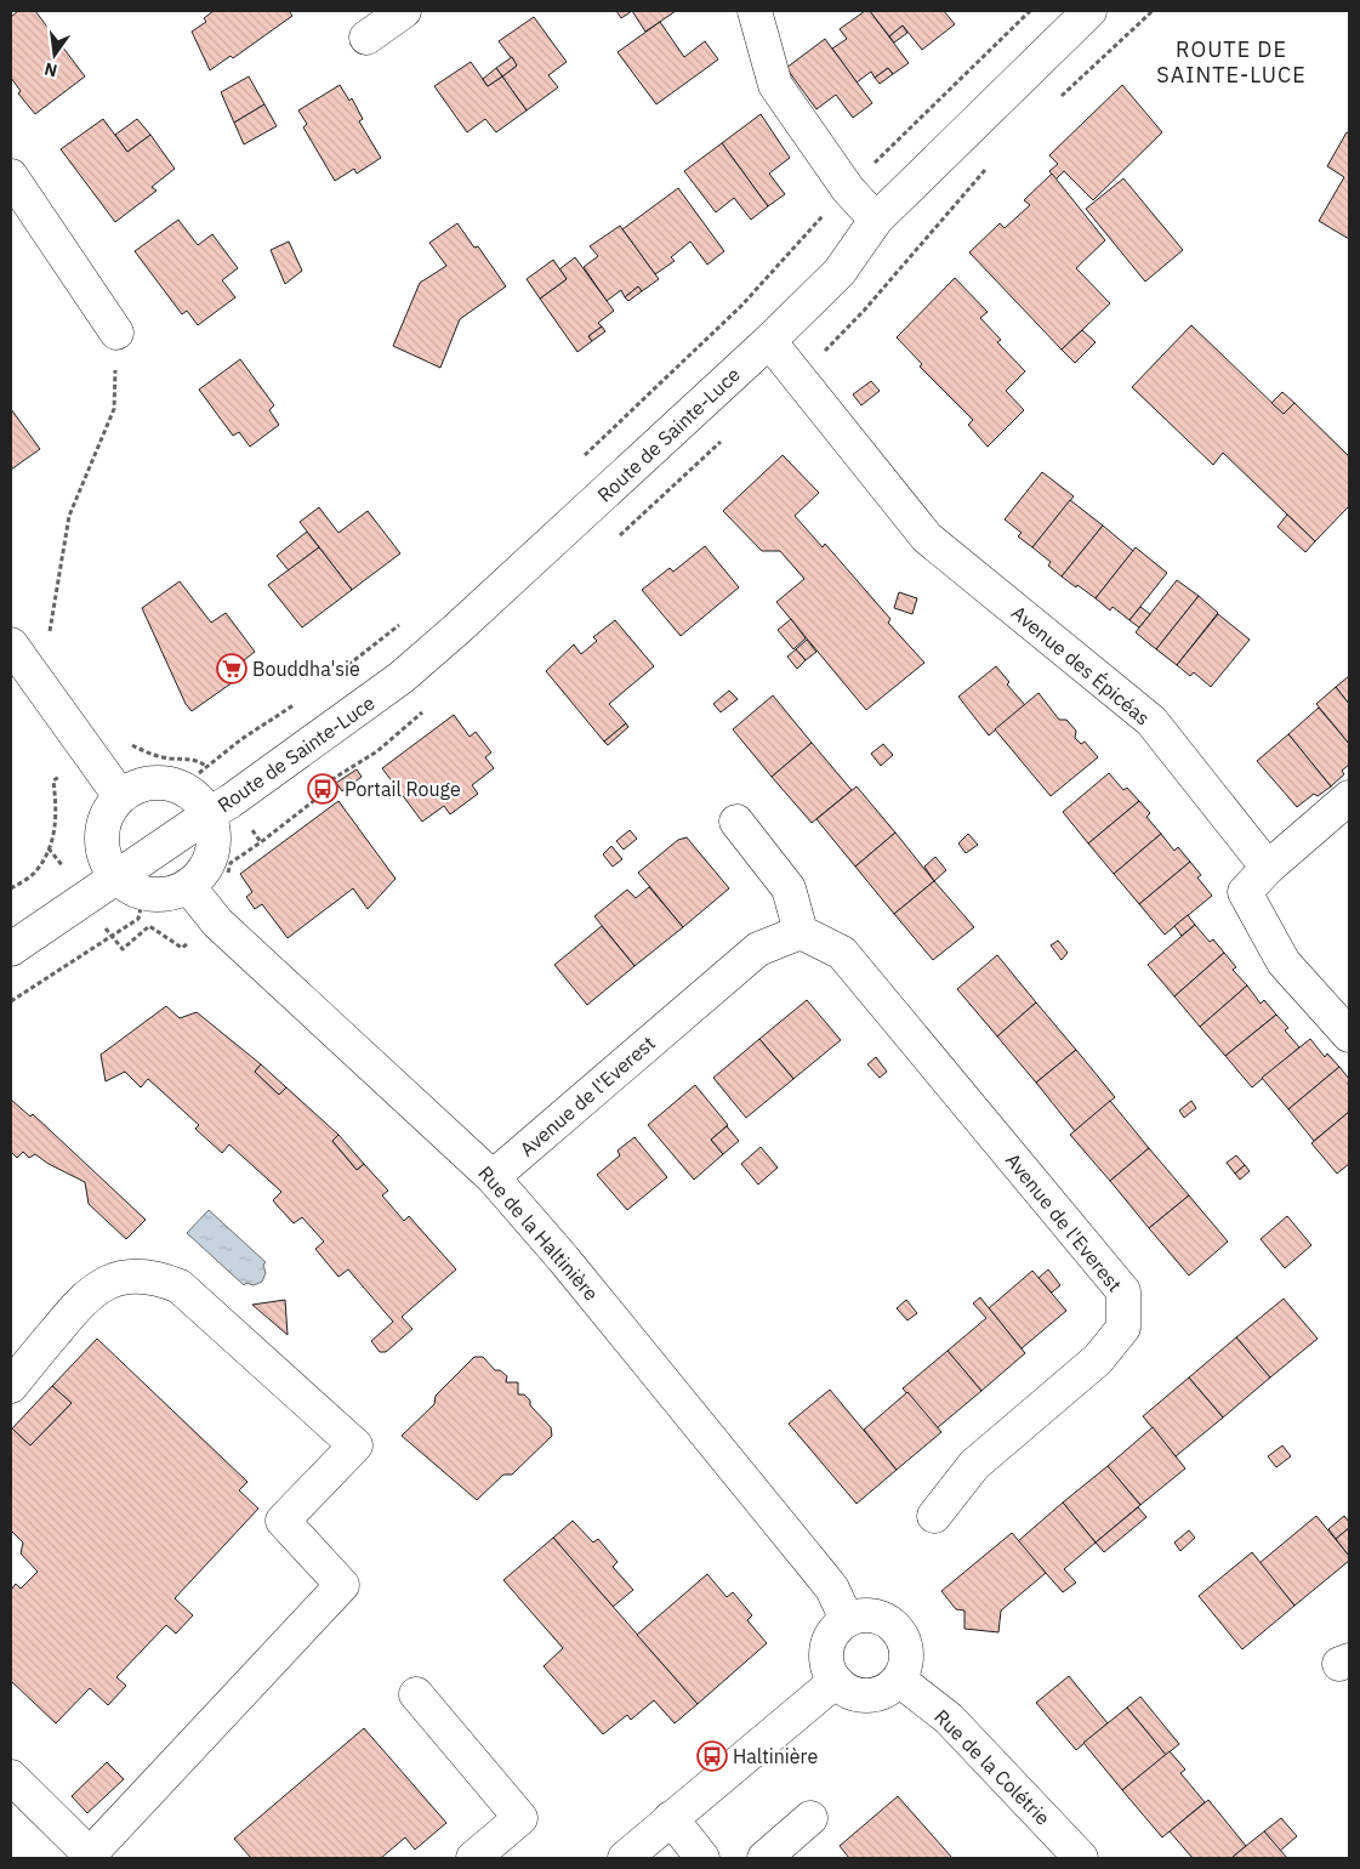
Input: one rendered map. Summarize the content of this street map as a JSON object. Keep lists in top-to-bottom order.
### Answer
{
  "streets": {
    "street": [
      "Route de Sainte-Luce",
      "Avenue des Épicéas",
      "Avenue de l'Everest",
      "Rue de la Haltinière",
      "Rue de la Colétrie"
    ]
  },
  "crossings": [
    ["Route de Sainte-Luce", "Avenue des Épicéas"],
    ["Route de Sainte-Luce", "Rue de la Haltinière"],
    ["Avenue de l'Everest", "Rue de la Haltinière"],
    ["Rue de la Haltinière", "Rue de la Colétrie"]
  ],
  "districts": ["ROUTE DE SAINTE-LUCE"],
  "places": {
    "supermarket": ["Bouddha'sie"],
    "bus stop": ["Portail Rouge", "Haltinière"]
  },
  "north": "bottom"
}
